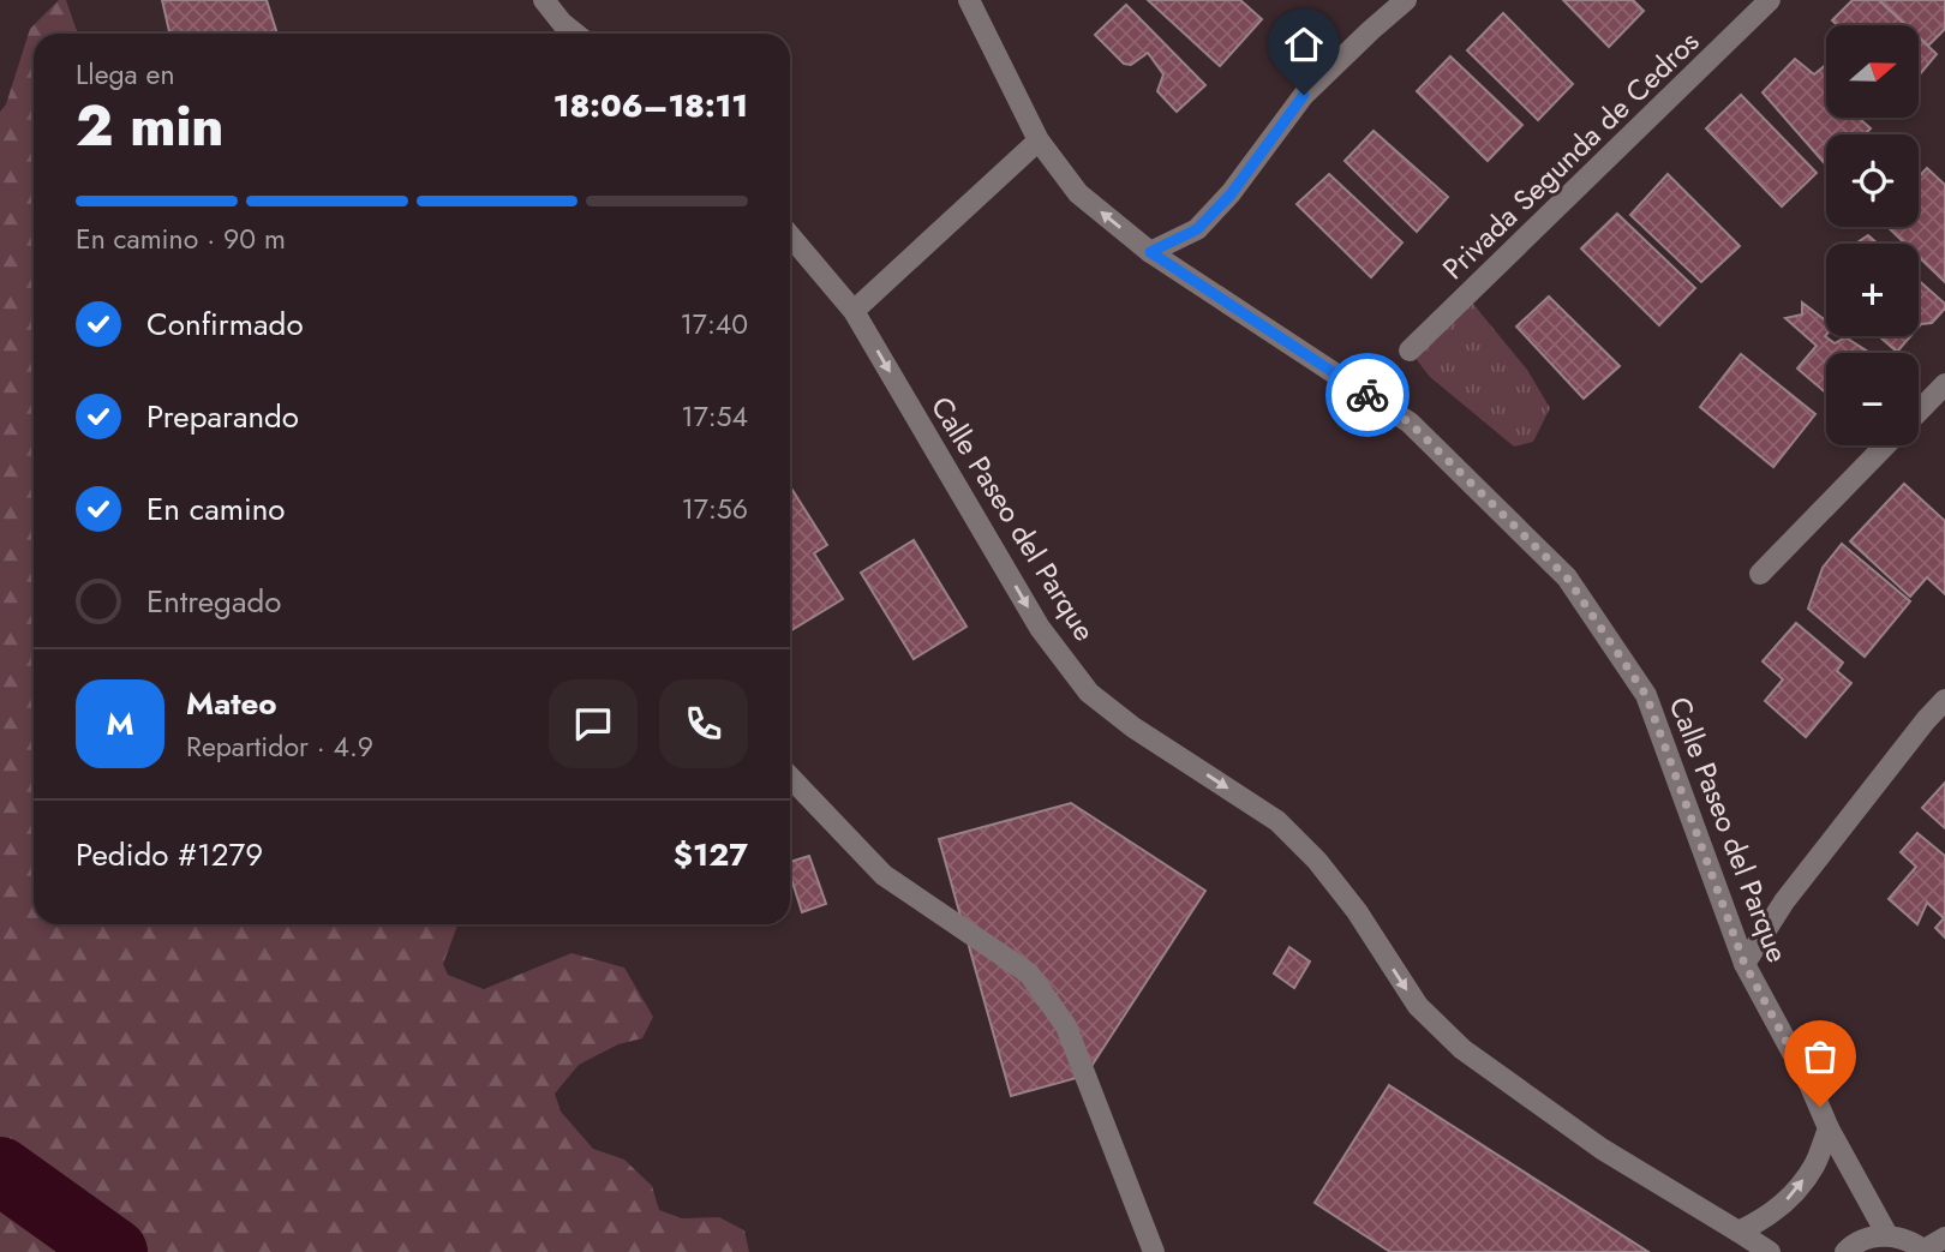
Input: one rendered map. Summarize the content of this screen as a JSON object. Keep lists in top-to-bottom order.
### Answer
{
  "streets": {
    "street": ["Privada Segunda de Cedros", "Calle Paseo del Parque"]
  },
  "north": "right",
  "page": {
    "map_buttons": ["+", "−"],
    "heading": ["2 min", "Llega en", "18:06–18:11"],
    "panel": [
      "Mateo",
      "Repartidor · 4.9",
      "Pedido #1279",
      "$127"
    ],
    "bar": "En camino · 90 m",
    "list": [
      ["Confirmado", "17:40"],
      ["Preparando", "17:54"],
      ["En camino", "17:56"],
      "Entregado"
    ],
    "round": "M"
  }
}
